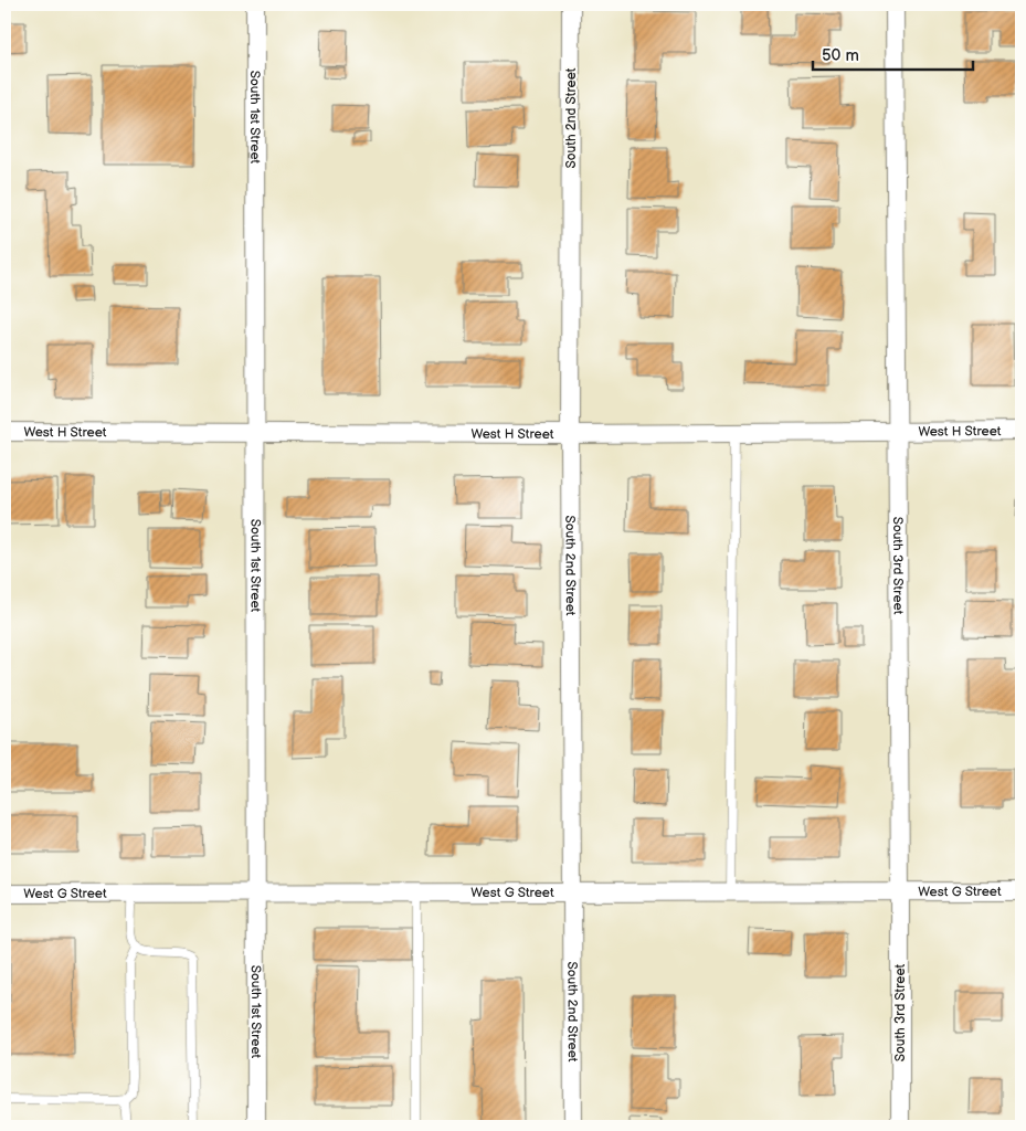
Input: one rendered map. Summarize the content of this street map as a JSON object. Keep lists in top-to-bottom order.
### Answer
{
  "streets": {
    "street": [
      "South 1st Street",
      "South 2nd Street",
      "West H Street",
      "South 3rd Street",
      "West G Street"
    ]
  },
  "crossings": [
    ["South 1st Street", "West H Street"],
    ["South 1st Street", "West G Street"],
    ["South 2nd Street", "West H Street"],
    ["South 2nd Street", "West G Street"],
    ["West H Street", "South 3rd Street"],
    ["South 3rd Street", "West G Street"]
  ],
  "scale_bar": "50 m"
}
